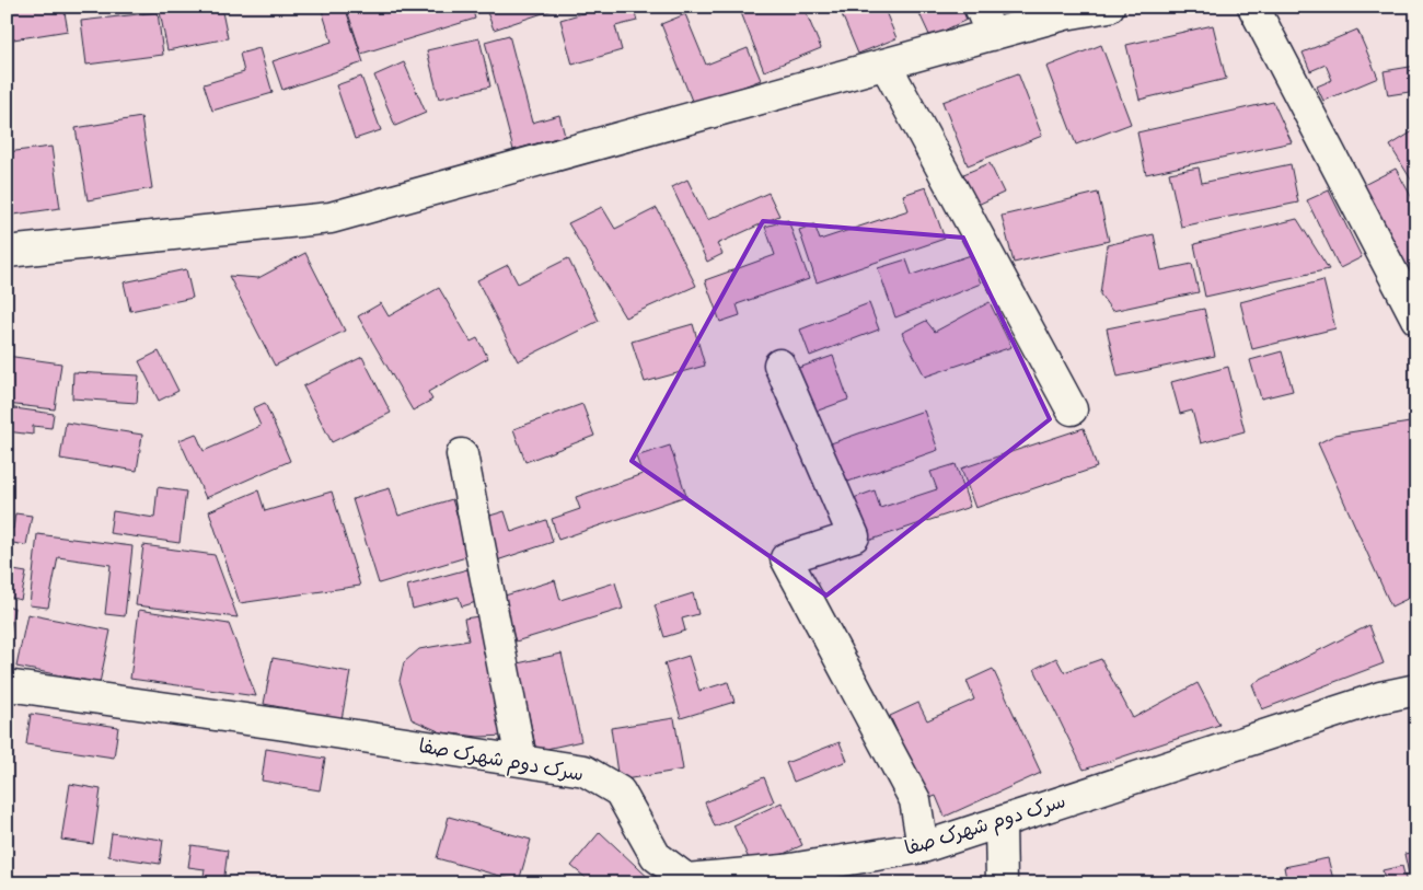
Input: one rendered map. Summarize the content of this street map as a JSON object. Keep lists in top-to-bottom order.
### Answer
{
  "streets": {
    "street": ["سرک دوم شهرک صفا"]
  }
}
